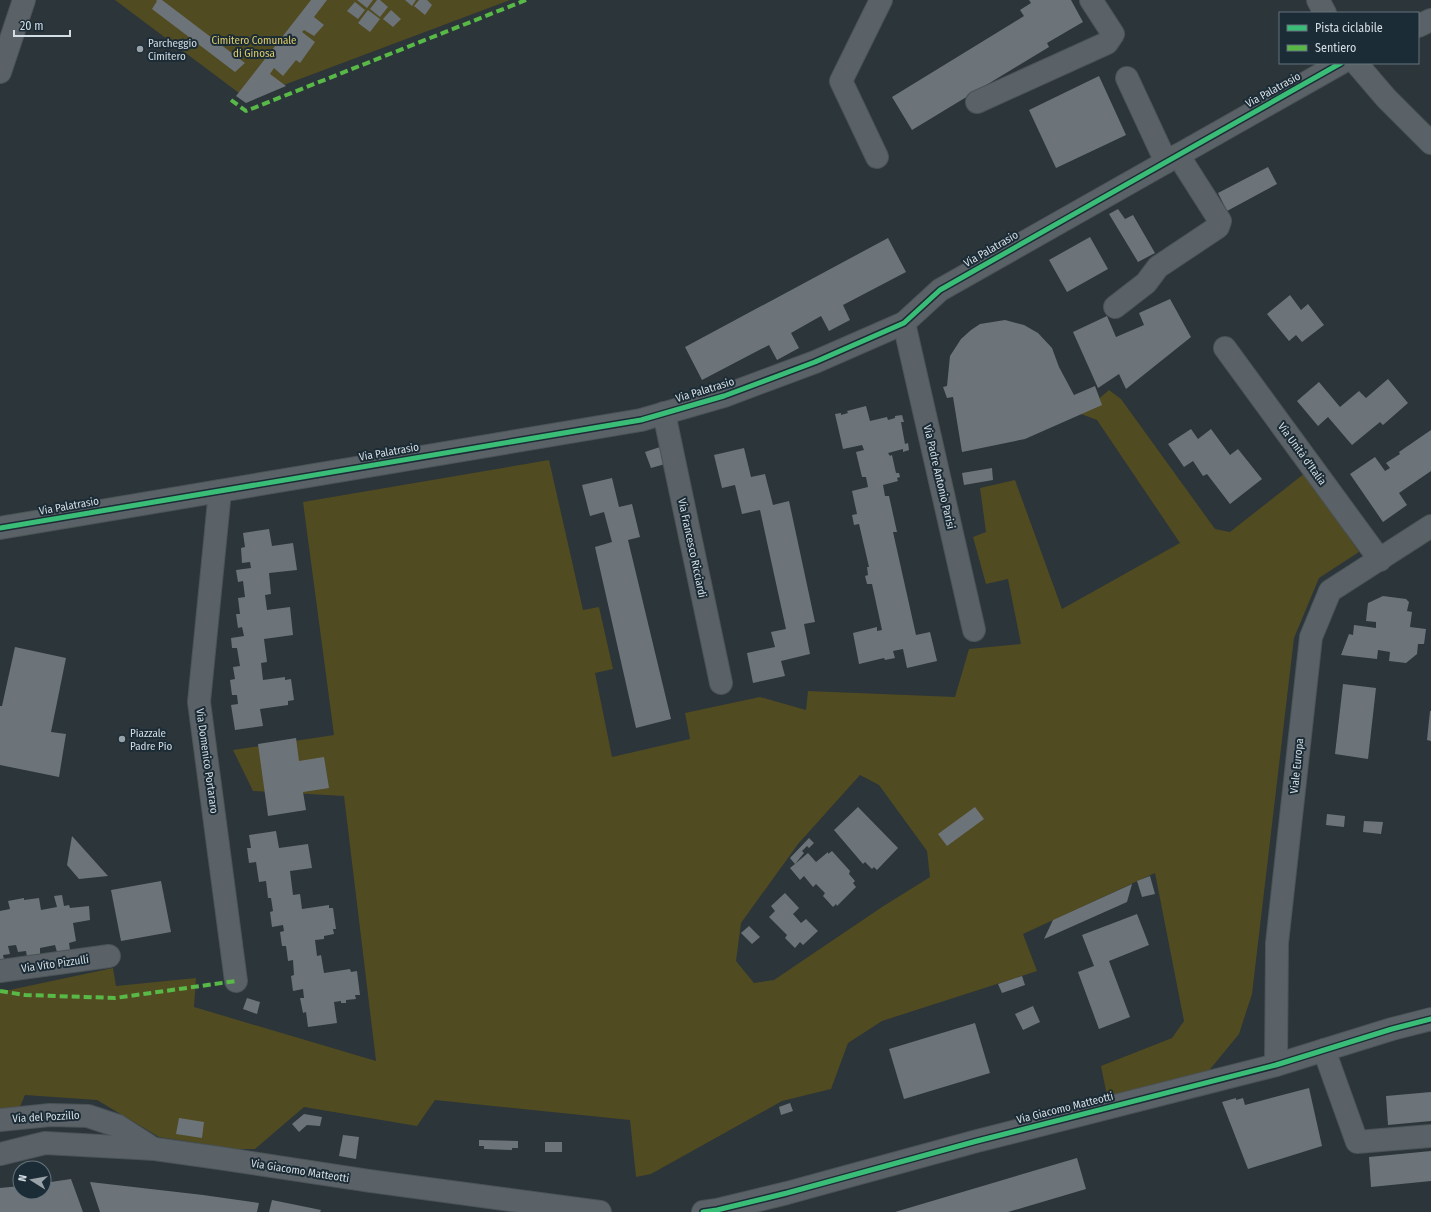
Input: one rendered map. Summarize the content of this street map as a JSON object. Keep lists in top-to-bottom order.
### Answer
{
  "streets": {
    "street": [
      "Via Palatrasio",
      "Via Unità d'Italia",
      "Via Padre Antonio Parisi",
      "Via Francesco Ricciardi",
      "Via Domenico Portararo",
      "Viale Europa",
      "Via Vito Pizzulli",
      "Via Giacomo Matteotti",
      "Via del Pozzillo"
    ]
  },
  "crossings": [
    ["Via Palatrasio", "Via Padre Antonio Parisi"],
    ["Via Palatrasio", "Via Francesco Ricciardi"],
    ["Via Palatrasio", "Via Domenico Portararo"],
    ["Via Unità d'Italia", "Viale Europa"],
    ["Viale Europa", "Via Giacomo Matteotti"],
    ["Via Giacomo Matteotti", "Via del Pozzillo"]
  ],
  "parks": ["Cimitero Comunale di Ginosa"],
  "places": ["Parcheggio Cimitero", "Piazzale Padre Pio"],
  "legend": ["Pista ciclabile", "Sentiero"],
  "scale_bar": "20 m",
  "north": "left"
}
